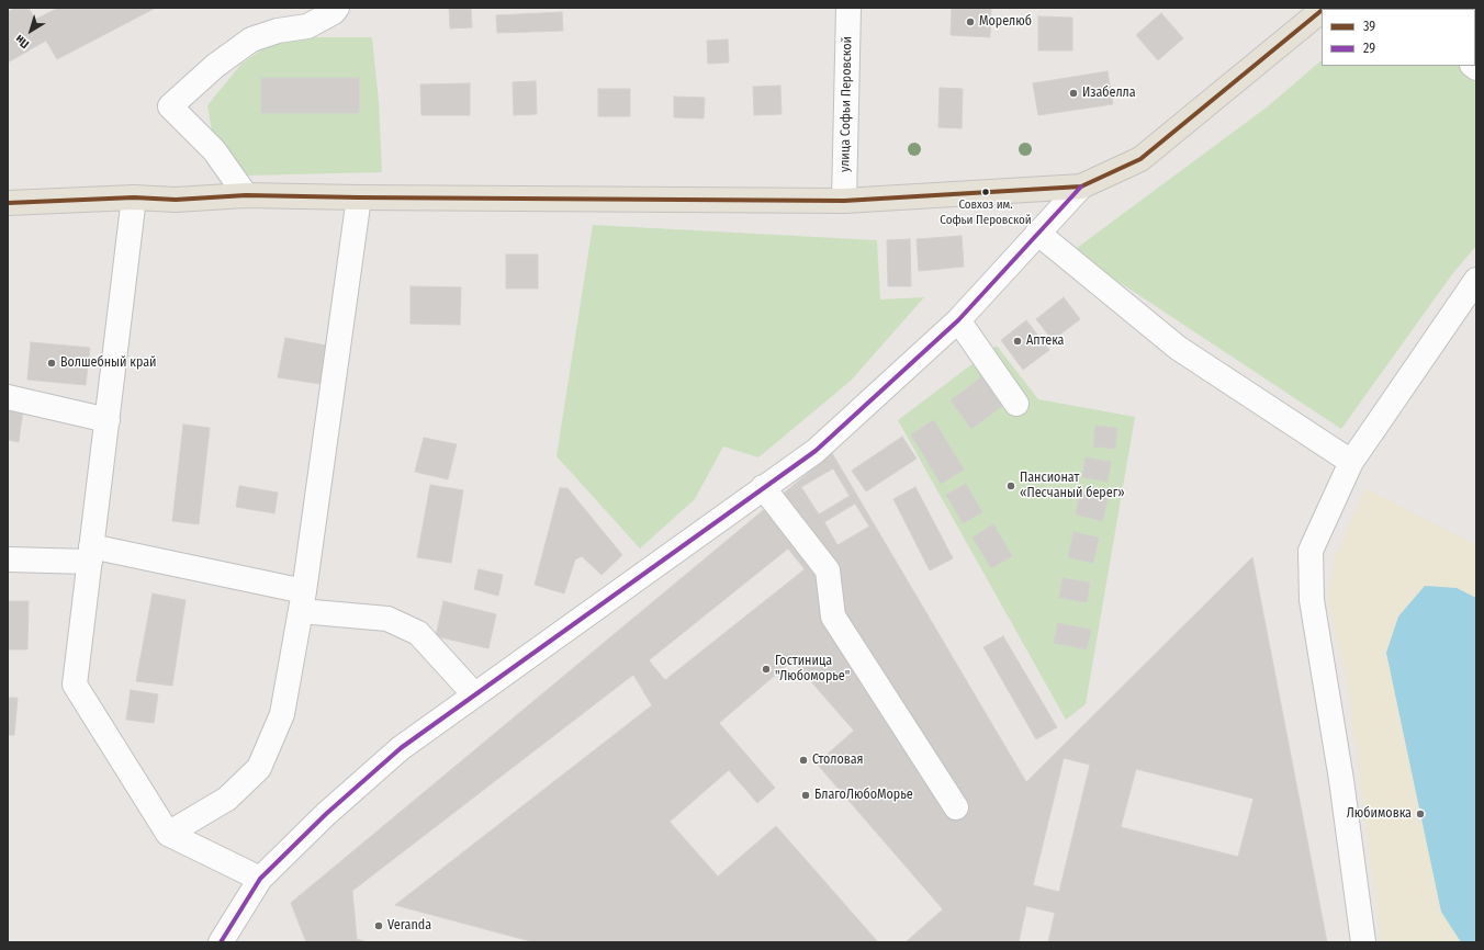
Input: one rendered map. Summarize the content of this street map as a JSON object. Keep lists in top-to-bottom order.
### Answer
{
  "streets": {
    "street": ["улица Софьи Перовской"]
  },
  "places": [
    "Морелюб",
    "Изабелла",
    "Совхоз им. Софьи Перовской",
    "Аптека",
    "Волшебный край",
    "Пансионат «Песчаный берег»",
    "Гостиница \"Любоморье\"",
    "Столовая",
    "БлагоЛюбоМорье",
    "Любимовка",
    "Veranda"
  ],
  "lines": ["transit line 39", "transit line 29"],
  "legend": ["39", "29"],
  "north": "bottom left"
}
